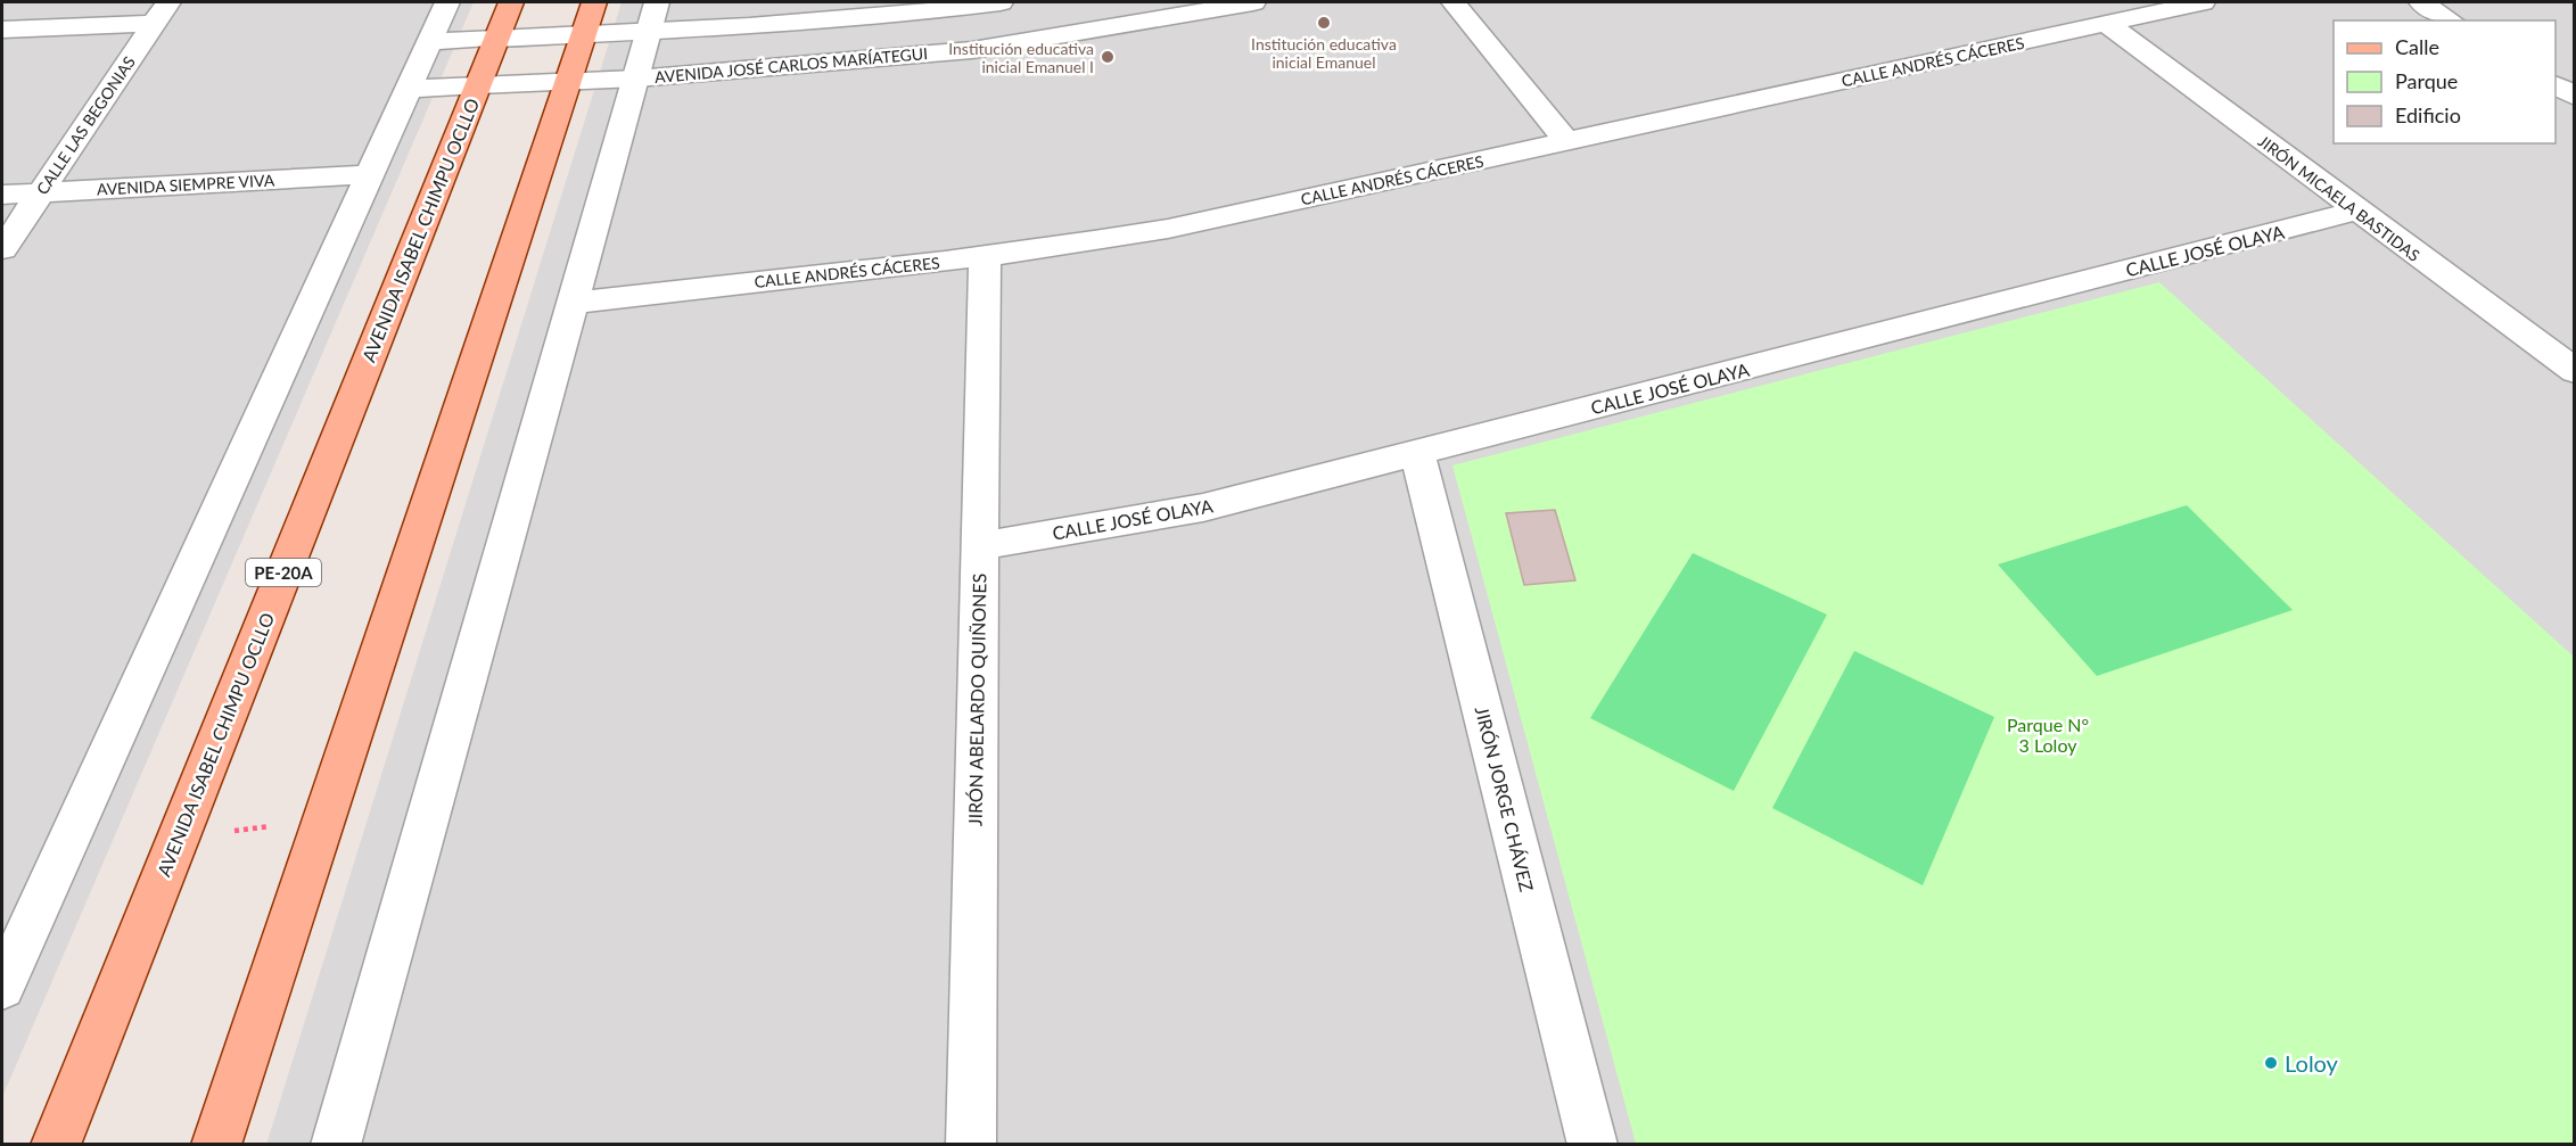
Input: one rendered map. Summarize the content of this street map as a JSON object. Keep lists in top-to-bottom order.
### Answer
{
  "streets": {
    "main road": ["AVENIDA ISABEL CHIMPU OCLLO", "PE-20A"],
    "street": [
      "CALLE ANDRÉS CÁCERES",
      "AVENIDA JOSÉ CARLOS MARÍATEGUI",
      "CALLE LAS BEGONIAS",
      "AVENIDA SIEMPRE VIVA",
      "JIRÓN MICAELA BASTIDAS",
      "CALLE JOSÉ OLAYA",
      "JIRÓN ABELARDO QUIÑONES",
      "JIRÓN JORGE CHÁVEZ"
    ]
  },
  "crossings": [
    ["CALLE ANDRÉS CÁCERES", "JIRÓN MICAELA BASTIDAS"],
    ["CALLE ANDRÉS CÁCERES", "JIRÓN ABELARDO QUIÑONES"],
    ["AVENIDA JOSÉ CARLOS MARÍATEGUI", "AVENIDA ISABEL CHIMPU OCLLO"],
    ["CALLE LAS BEGONIAS", "AVENIDA SIEMPRE VIVA"],
    ["JIRÓN MICAELA BASTIDAS", "CALLE JOSÉ OLAYA"],
    ["CALLE JOSÉ OLAYA", "JIRÓN ABELARDO QUIÑONES"],
    ["CALLE JOSÉ OLAYA", "JIRÓN JORGE CHÁVEZ"]
  ],
  "parks": ["Parque N° 3 Loloy"],
  "places": ["Institución educativa inicial Emanuel", "Institución educativa inicial Emanuel I", "Loloy"],
  "legend": ["Calle", "Parque", "Edificio"]
}
